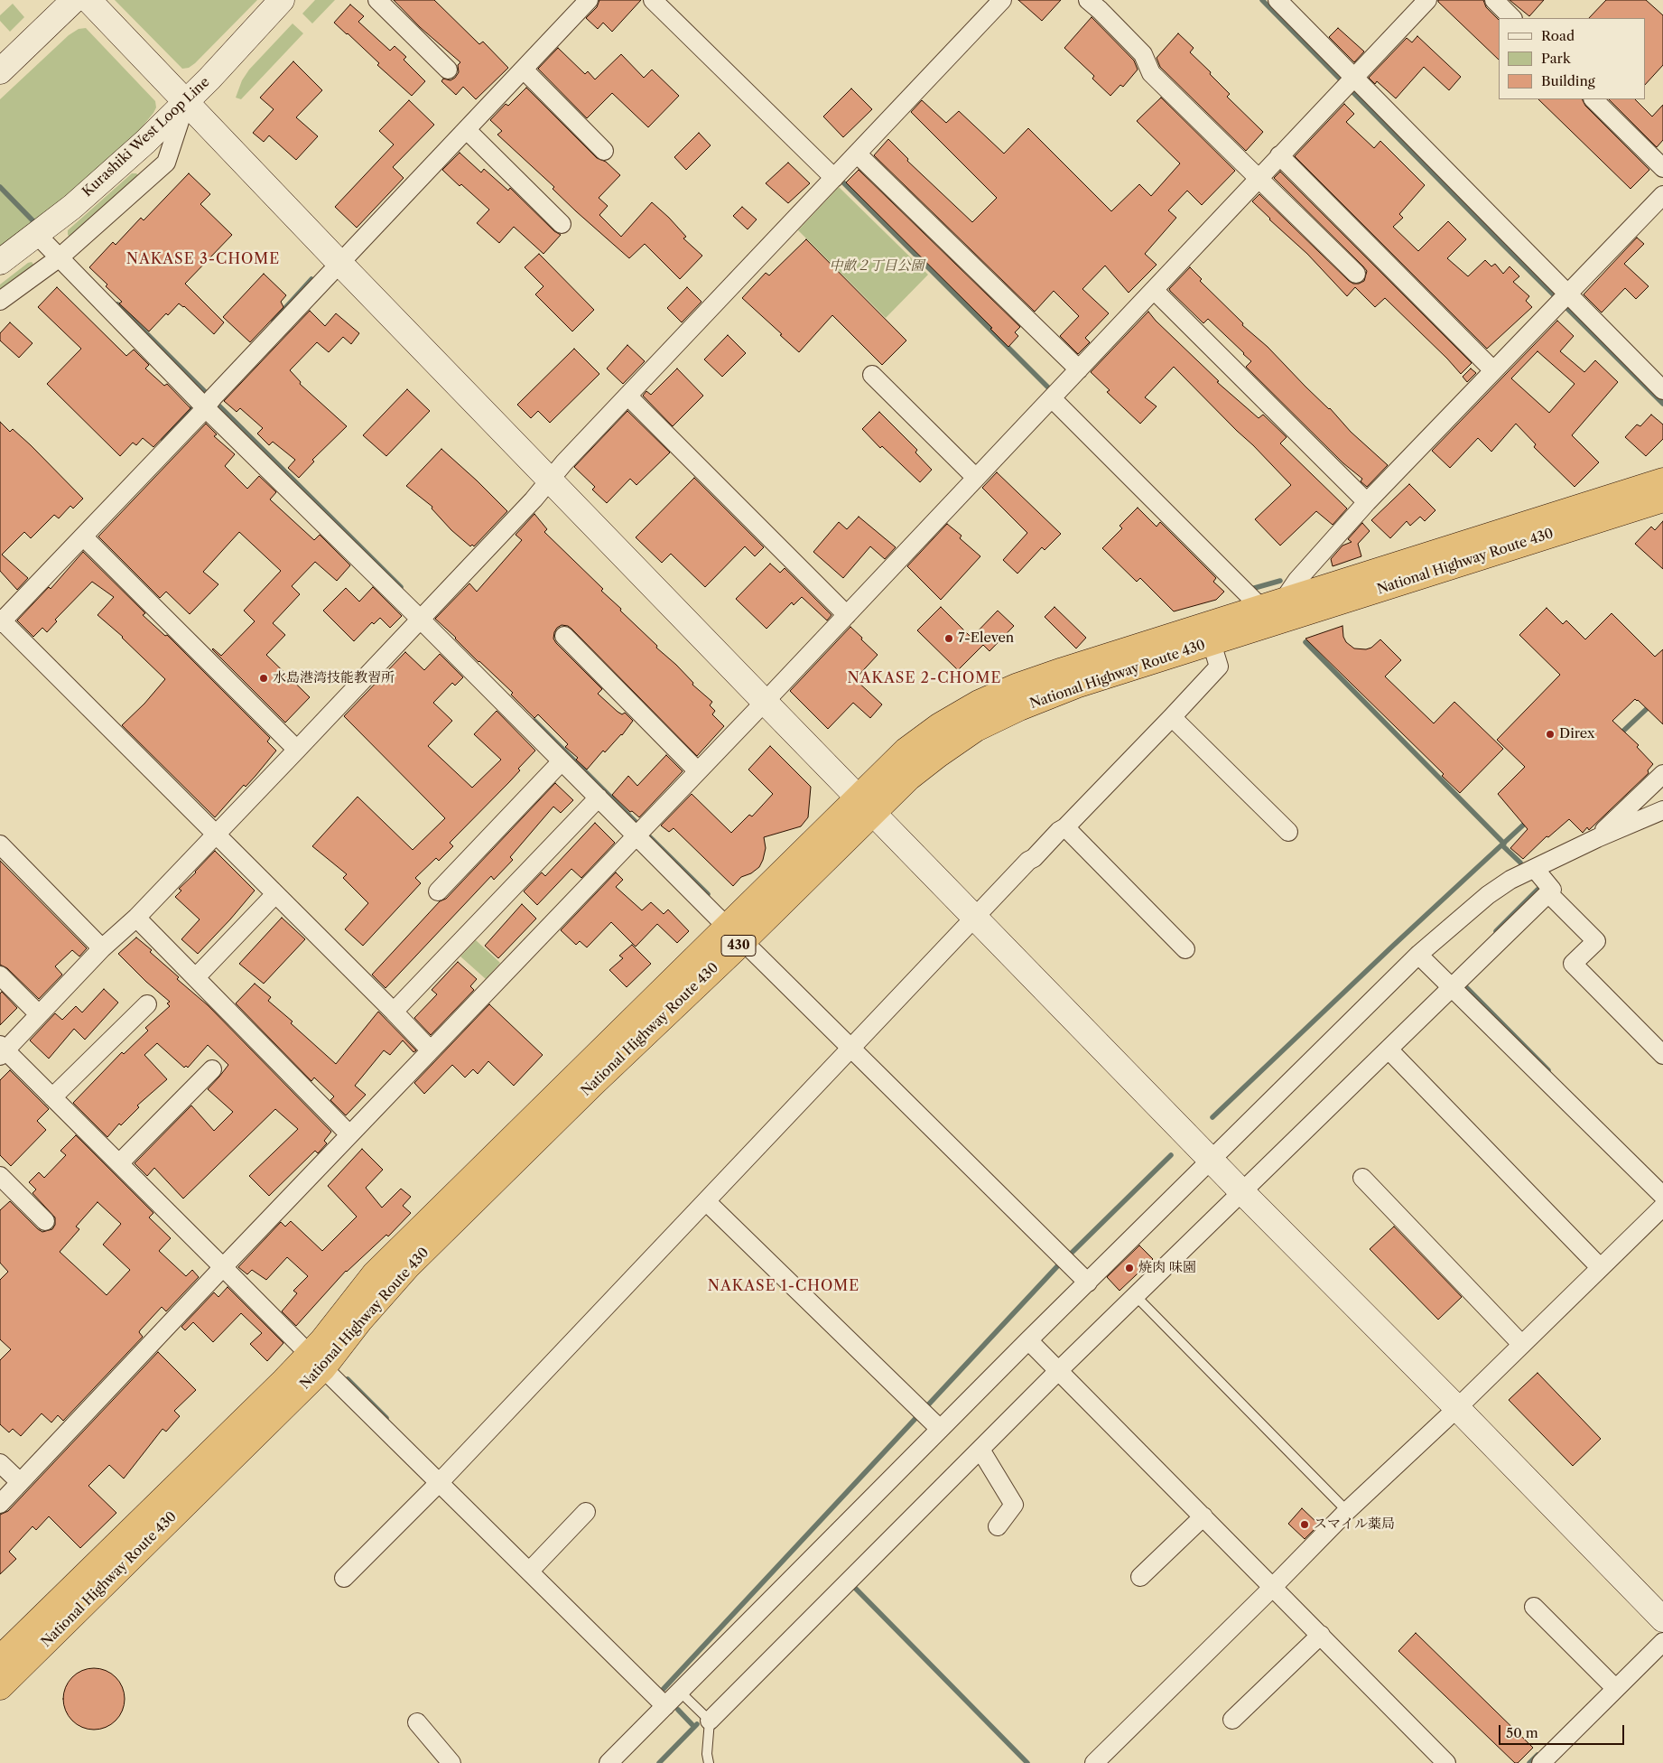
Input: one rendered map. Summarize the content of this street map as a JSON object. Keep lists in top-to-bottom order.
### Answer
{
  "streets": {
    "highway": ["National Highway Route 430", "430"],
    "street": ["Kurashiki West Loop Line"]
  },
  "districts": ["NAKASE 3-CHOME", "NAKASE 2-CHOME", "NAKASE 1-CHOME"],
  "parks": ["中畝２丁目公園"],
  "places": [
    "7-Eleven",
    "水島港湾技能教習所",
    "Direx",
    "焼肉 味園",
    "スマイル薬局"
  ],
  "legend": ["Road", "Park", "Building"],
  "scale_bar": "50 m"
}
